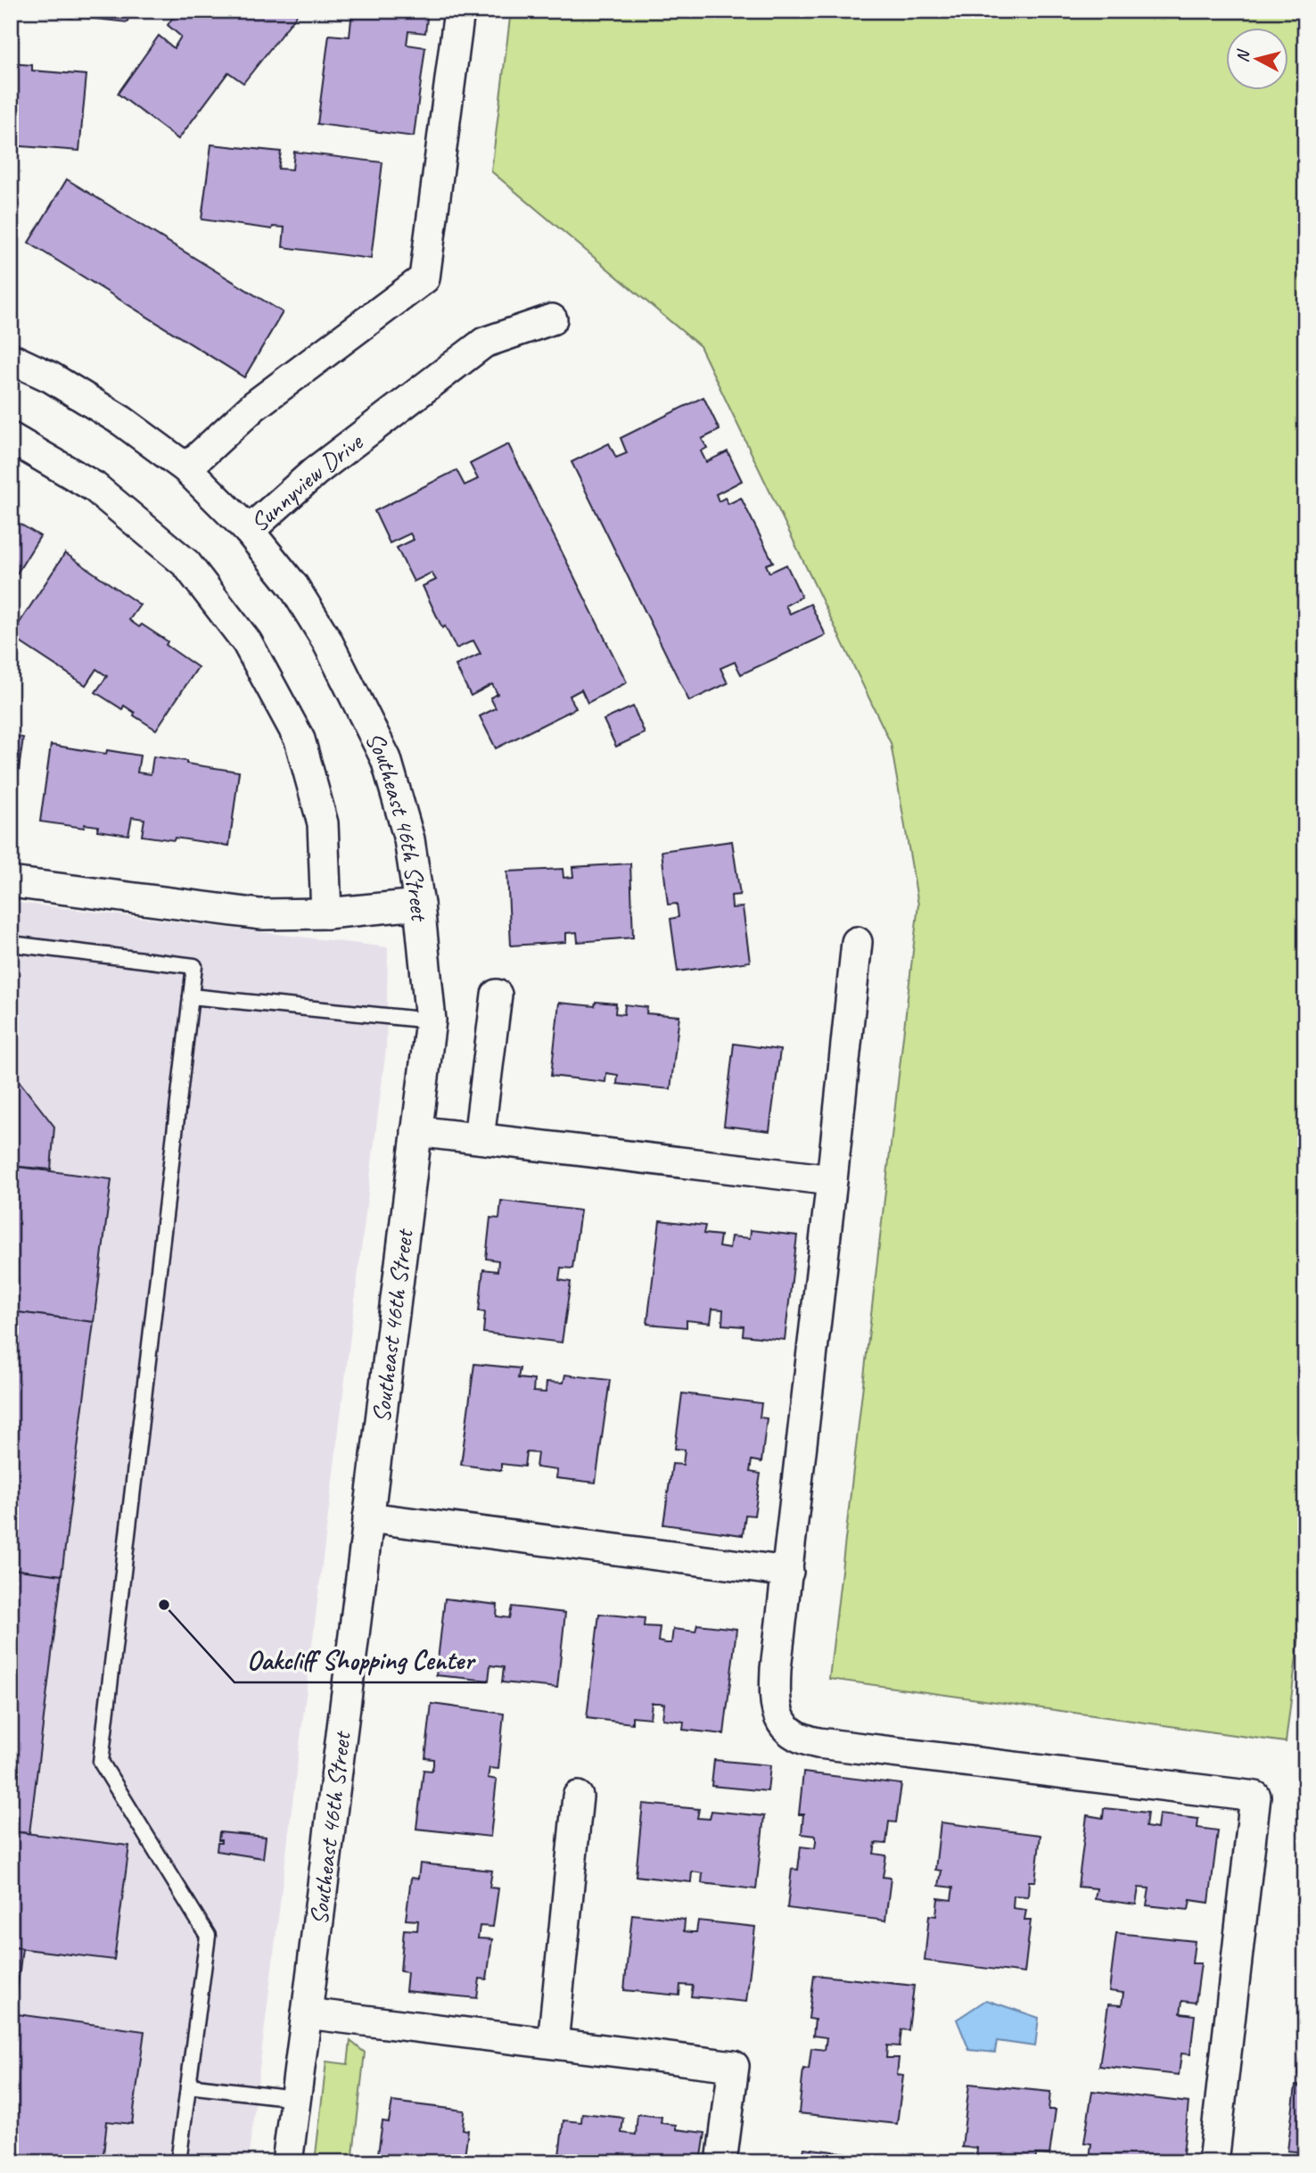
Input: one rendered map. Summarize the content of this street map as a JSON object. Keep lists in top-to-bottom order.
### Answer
{
  "streets": {
    "street": ["Sunnyview Drive", "Southeast 46th Street"]
  },
  "crossings": [
    ["Sunnyview Drive", "Southeast 46th Street"]
  ],
  "places": ["Oakcliff Shopping Center"],
  "north": "left"
}
